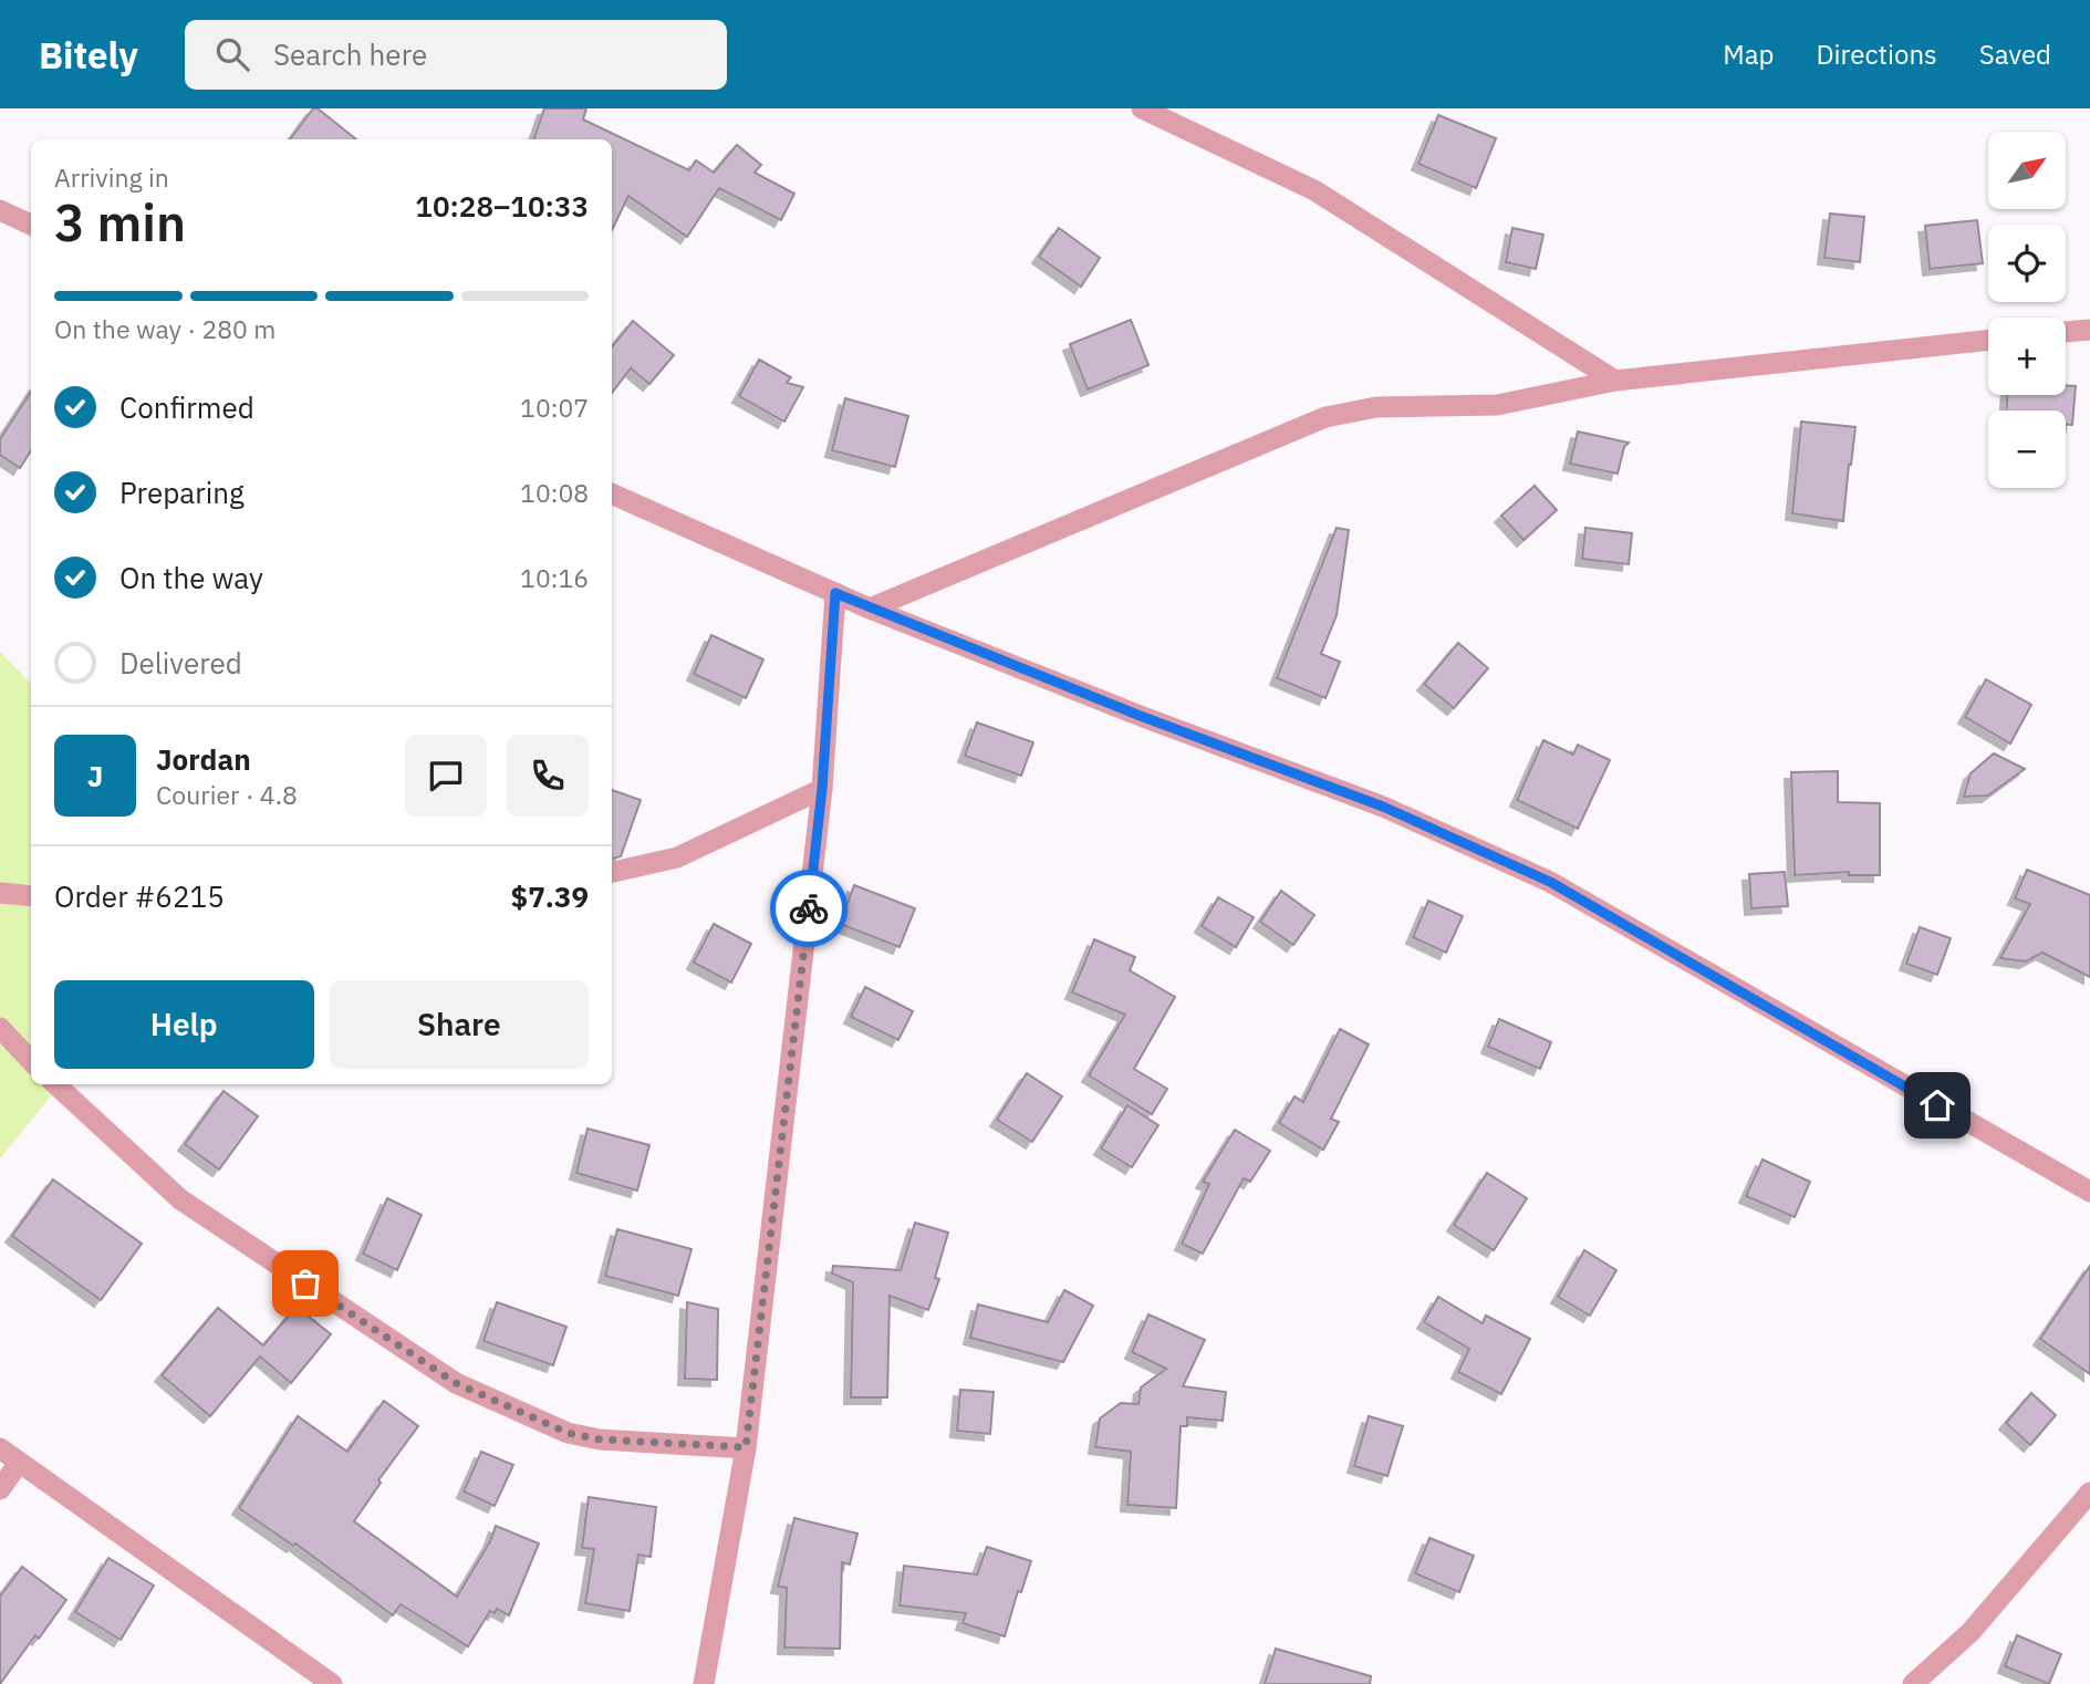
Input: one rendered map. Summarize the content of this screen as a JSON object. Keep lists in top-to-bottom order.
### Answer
{
  "north": "top right",
  "page": {
    "header": "Bitely",
    "search": "Search here",
    "nav": ["Map", "Directions", "Saved"],
    "map_buttons": ["+", "−"],
    "heading": ["3 min", "Arriving in", "10:28–10:33"],
    "panel": [
      "Jordan",
      "Courier · 4.8",
      "Order #6215",
      "$7.39"
    ],
    "bar": "On the way · 280 m",
    "list": [
      ["Confirmed", "10:07"],
      ["Preparing", "10:08"],
      ["On the way", "10:16"],
      "Delivered"
    ],
    "round": "J",
    "buttons": ["Help", "Share"]
  }
}
